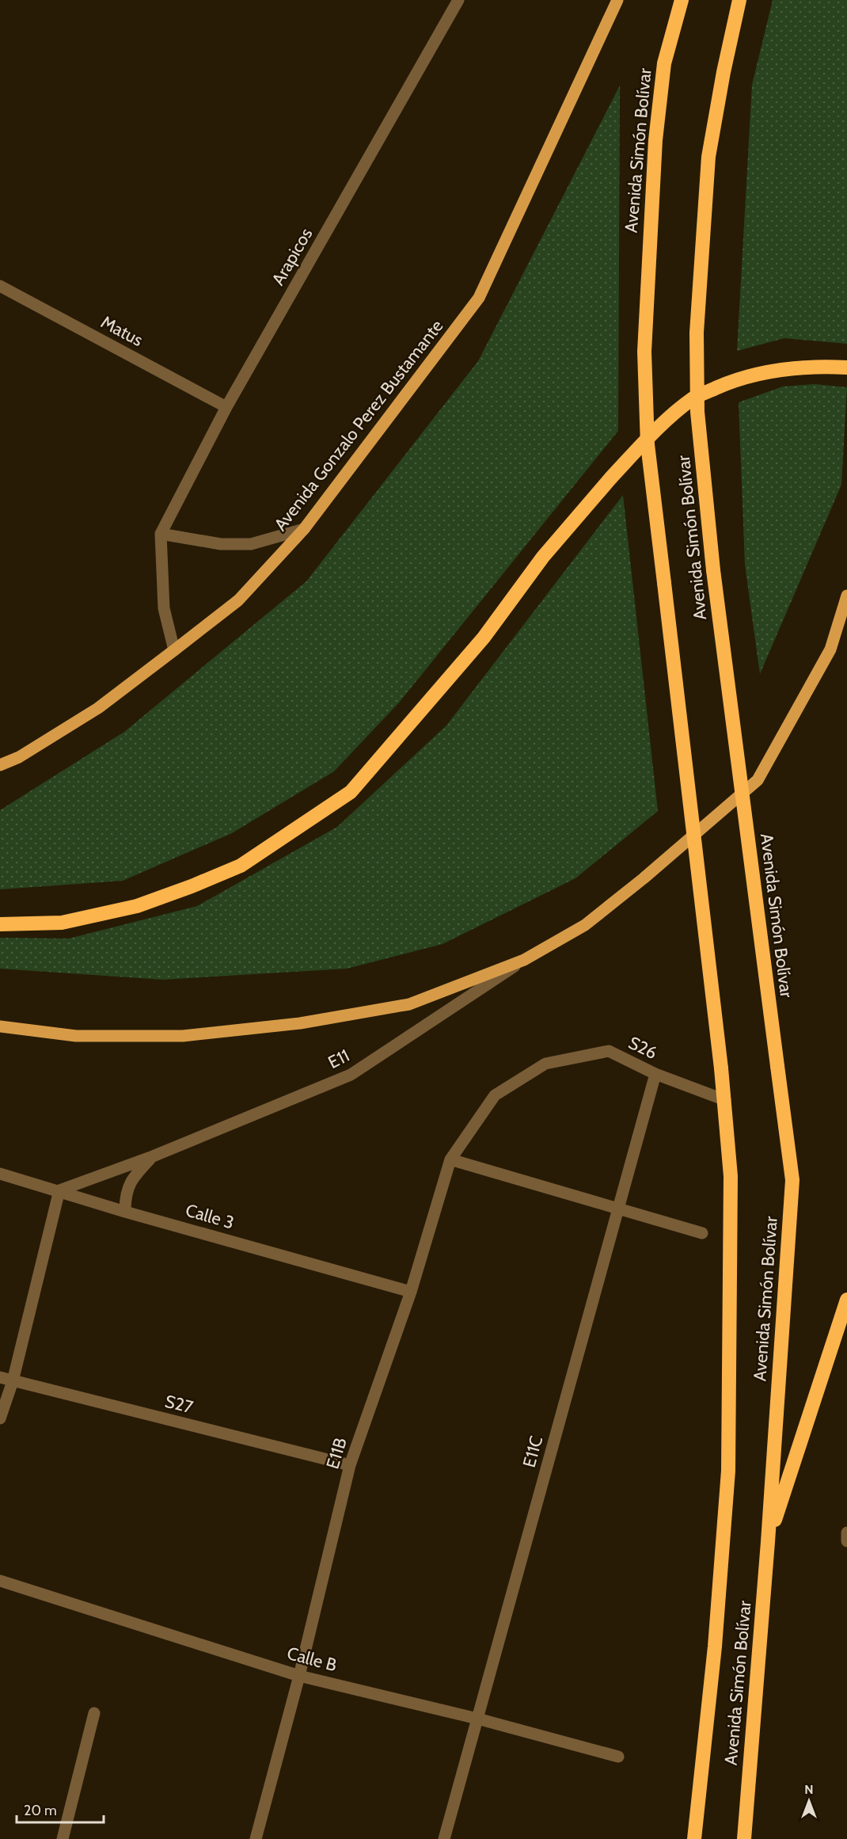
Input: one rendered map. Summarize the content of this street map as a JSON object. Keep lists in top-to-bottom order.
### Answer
{
  "streets": {
    "highway": ["Avenida Simón Bolívar"],
    "main road": ["Avenida Gonzalo Perez Bustamante"],
    "street": [
      "Arapicos",
      "Matus",
      "S26",
      "E11",
      "Calle 3",
      "S27",
      "E11C",
      "E11B",
      "Calle B"
    ]
  },
  "crossings": [
    ["Avenida Simón Bolívar", "S26"],
    ["Arapicos", "Matus"],
    ["Arapicos", "Avenida Gonzalo Perez Bustamante"],
    ["S26", "E11C"],
    ["S26", "E11B"],
    ["E11", "Calle 3"],
    ["Calle 3", "E11B"],
    ["S27", "E11B"],
    ["E11C", "Calle B"],
    ["E11B", "Calle B"]
  ],
  "scale_bar": "20 m",
  "north": "top"
}
